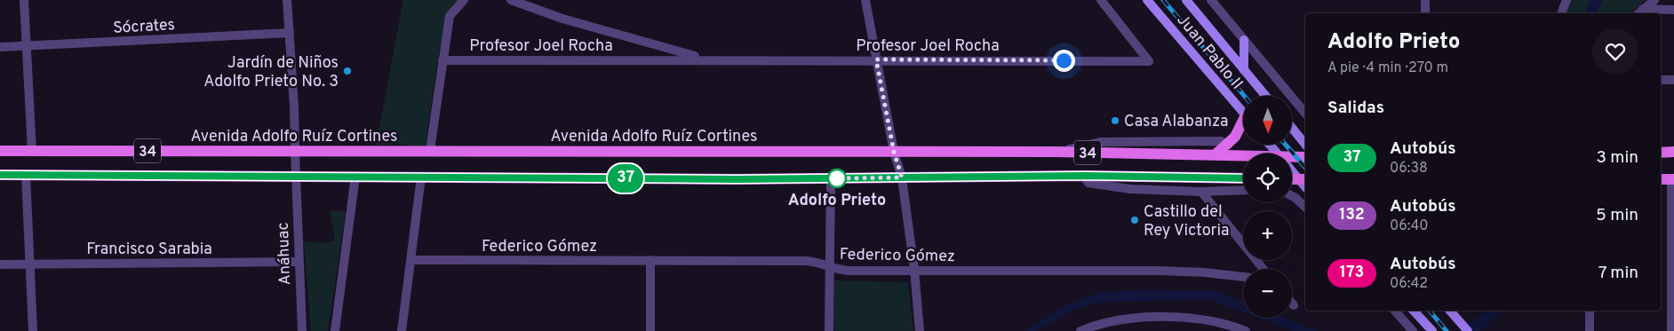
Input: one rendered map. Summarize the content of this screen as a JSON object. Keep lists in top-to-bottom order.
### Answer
{
  "streets": {
    "main road": ["Juan Pablo II", "Avenida Adolfo Ruíz Cortines", "34"],
    "street": [
      "Sócrates",
      "Profesor Joel Rocha",
      "Federico Gómez",
      "Francisco Sarabia",
      "Anáhuac"
    ]
  },
  "crossings": [
    ["Sócrates", "Anáhuac"],
    ["Avenida Adolfo Ruíz Cortines", "Anáhuac"],
    ["34", "Anáhuac"],
    ["Francisco Sarabia", "Anáhuac"]
  ],
  "places": [
    "Jardín de Niños Adolfo Prieto No. 3",
    "Casa Alabanza",
    "Adolfo Prieto",
    "Castillo del Rey Victoria"
  ],
  "lines": ["bus line 37"],
  "north": "bottom",
  "page": {
    "on_map": "37",
    "heading": [
      ["Adolfo Prieto", "A pie · 4 min · 270 m"],
      "Salidas"
    ],
    "map_buttons": ["+", "−"],
    "list": [
      {
        "mark": "37",
        "name": "Autobús",
        "note": "06:38",
        "value": "3 min"
      },
      {
        "mark": "132",
        "name": "Autobús",
        "note": "06:40",
        "value": "5 min"
      },
      {
        "mark": "173",
        "name": "Autobús",
        "note": "06:42",
        "value": "7 min"
      }
    ]
  }
}
